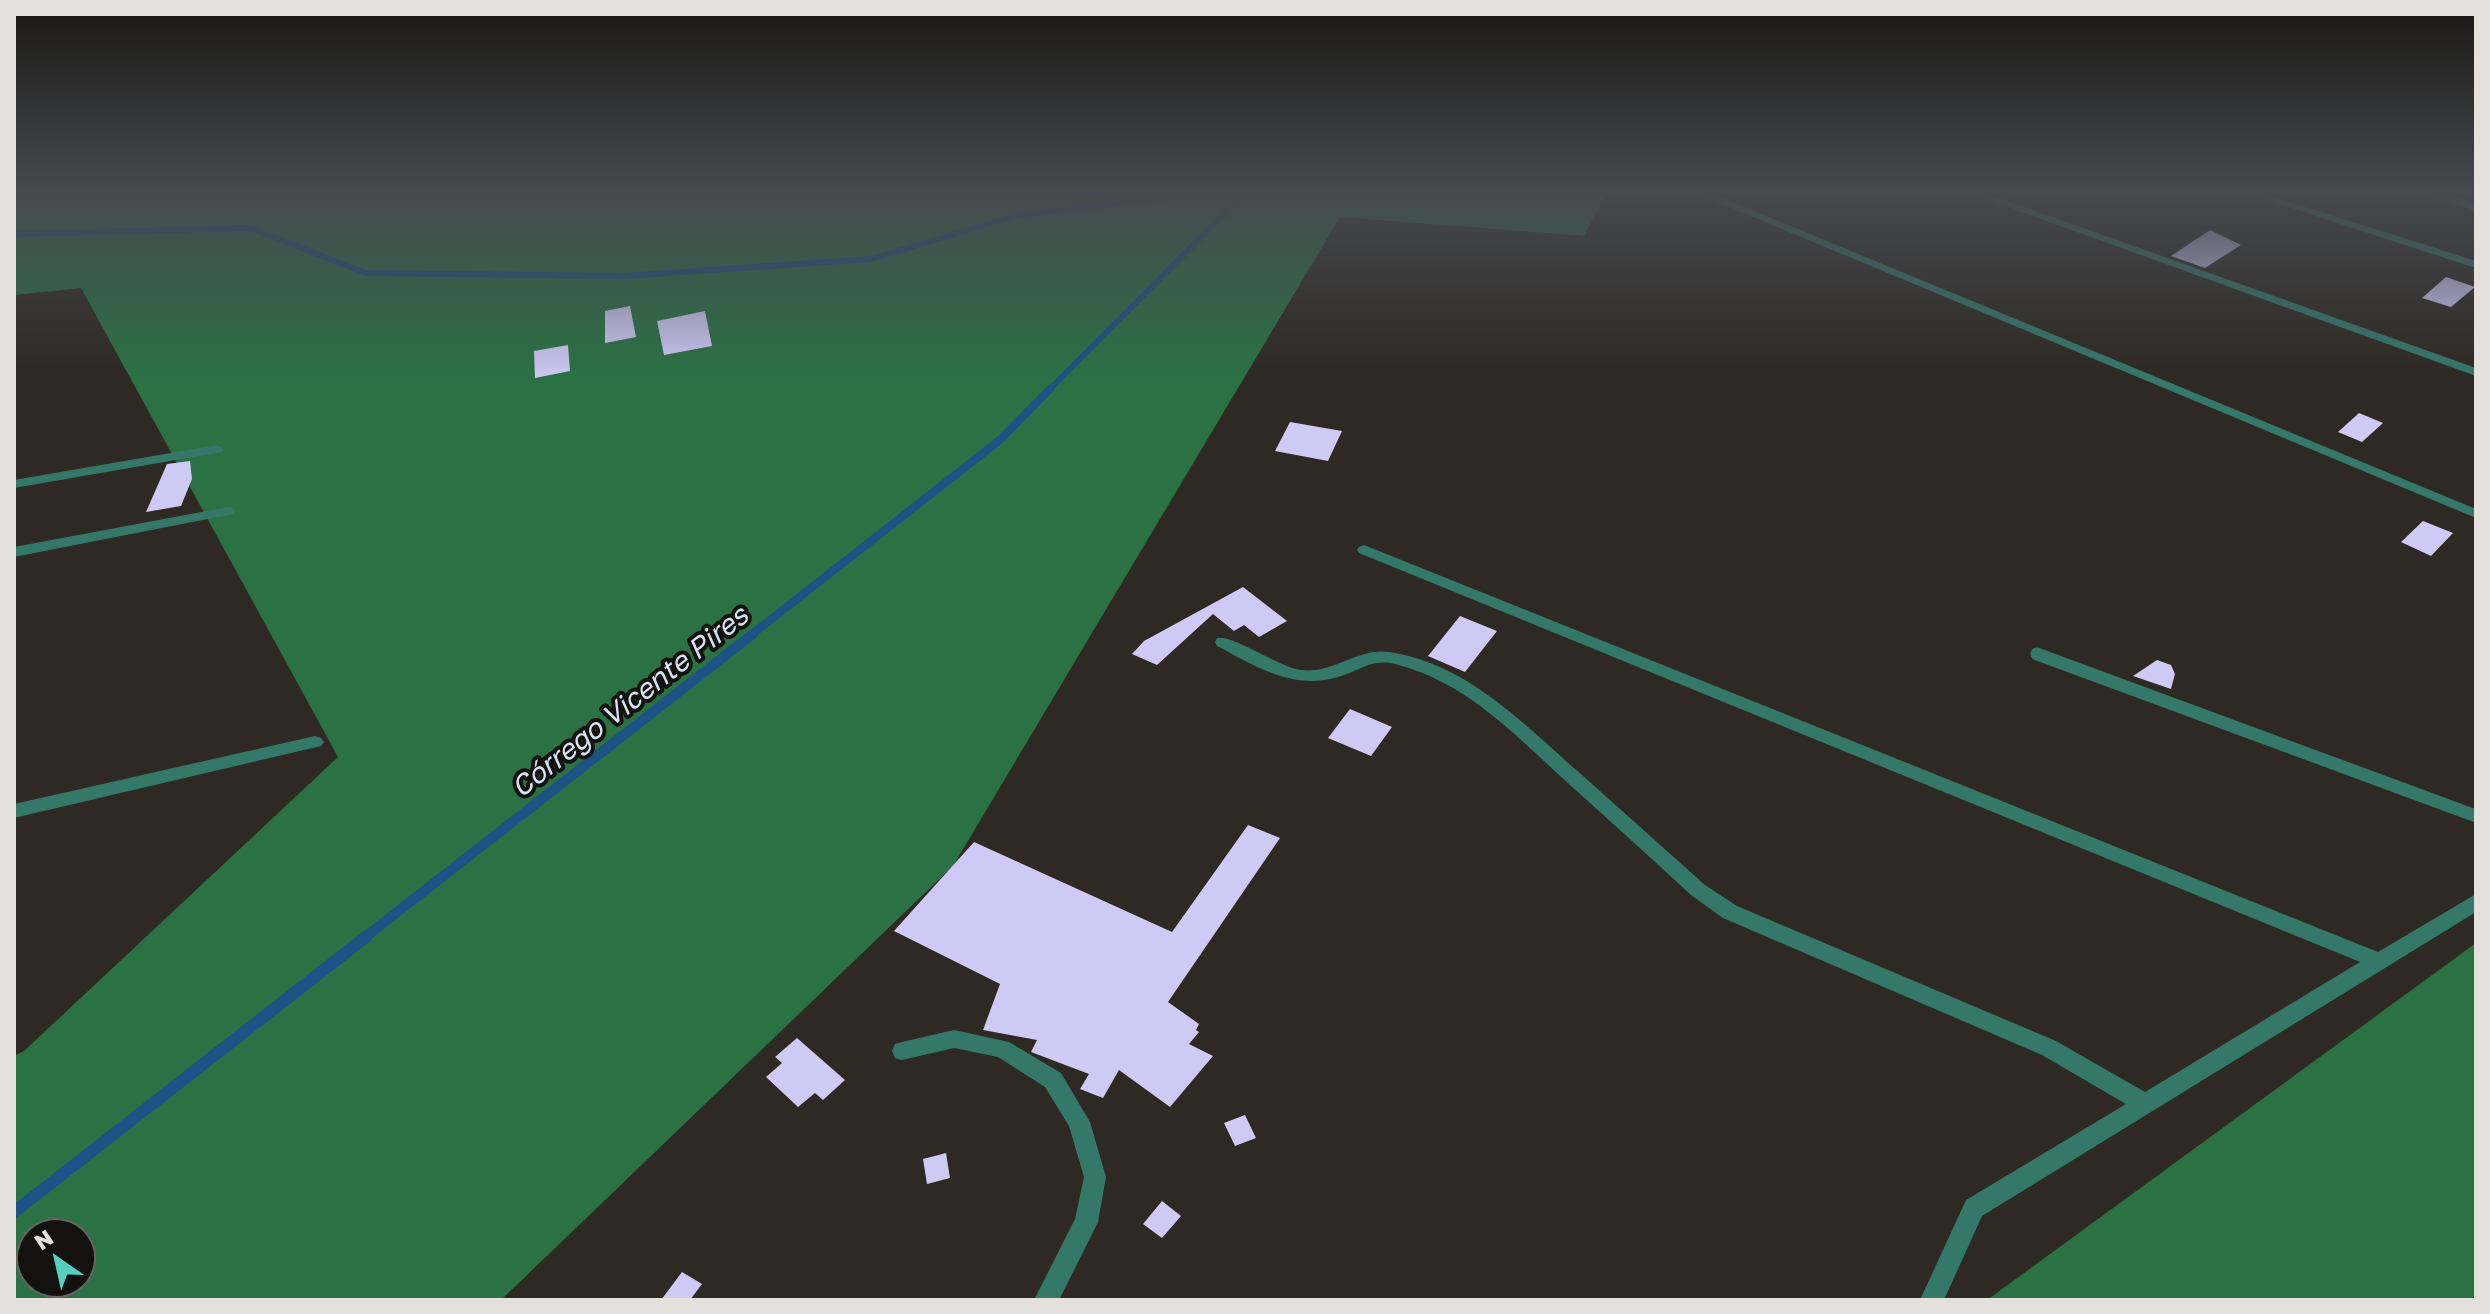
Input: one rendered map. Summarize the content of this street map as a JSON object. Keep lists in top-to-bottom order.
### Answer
{
  "water": ["Córrego Vicente Pires"],
  "north": "top left"
}
